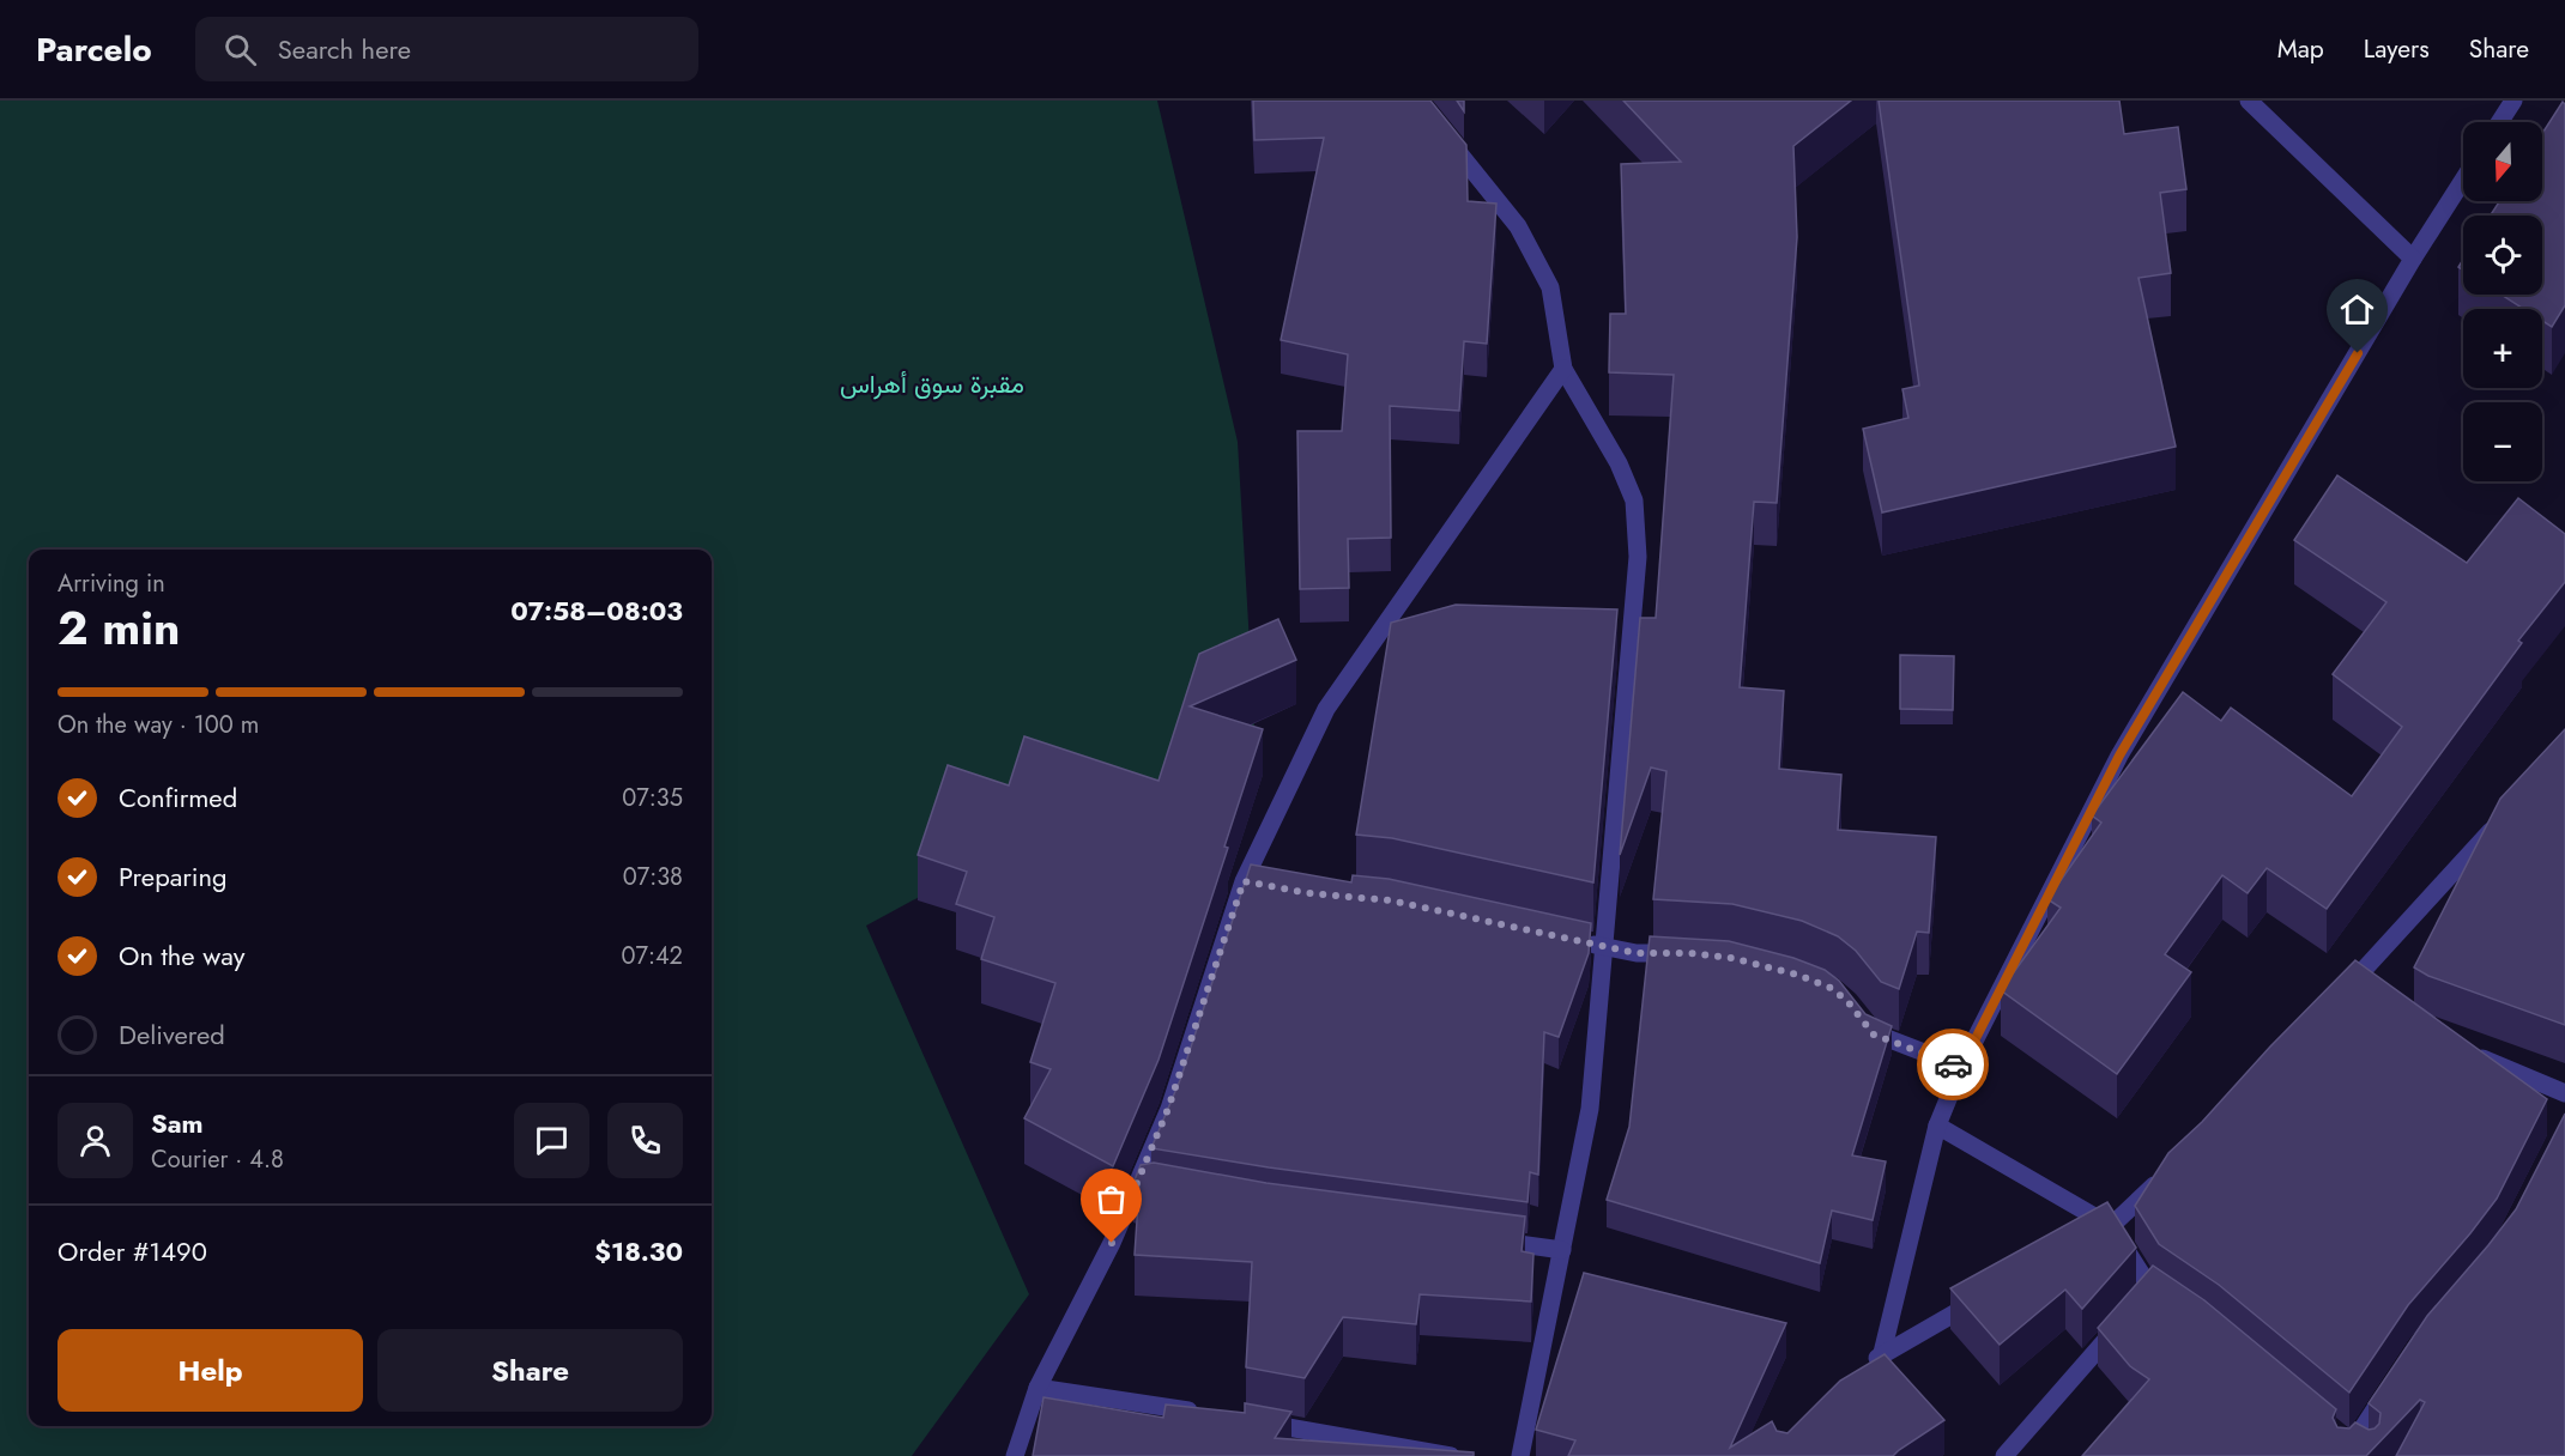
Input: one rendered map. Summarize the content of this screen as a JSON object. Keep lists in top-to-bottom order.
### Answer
{
  "parks": ["مقبرة سوق أهراس"],
  "north": "bottom",
  "page": {
    "header": "Parcelo",
    "search": "Search here",
    "nav": ["Map", "Layers", "Share"],
    "map_buttons": ["+", "−"],
    "heading": ["2 min", "Arriving in", "07:58–08:03"],
    "panel": [
      "Sam",
      "Courier · 4.8",
      "Order #1490",
      "$18.30"
    ],
    "bar": "On the way · 100 m",
    "list": [
      ["Confirmed", "07:35"],
      ["Preparing", "07:38"],
      ["On the way", "07:42"],
      "Delivered"
    ],
    "buttons": ["Help", "Share"]
  }
}
